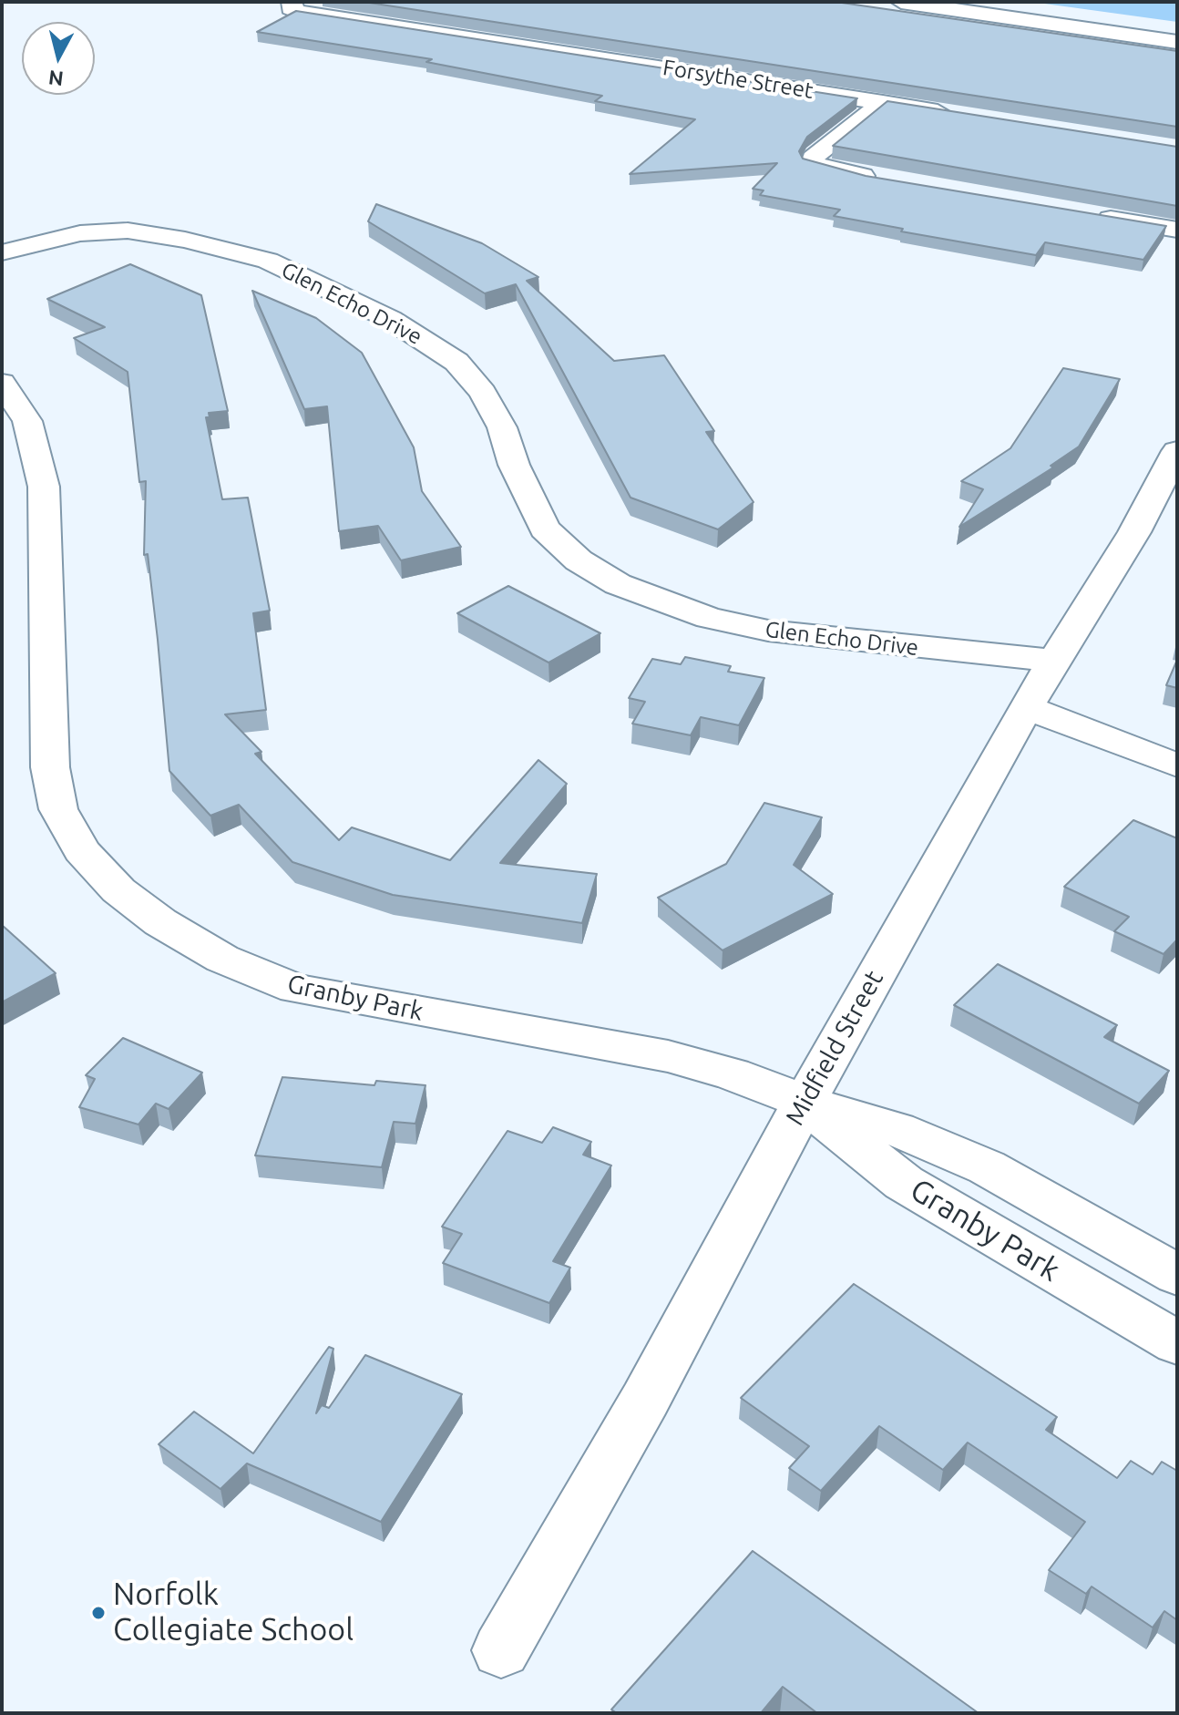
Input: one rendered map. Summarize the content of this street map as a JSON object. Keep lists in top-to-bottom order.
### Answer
{
  "streets": {
    "street": [
      "Forsythe Street",
      "Glen Echo Drive",
      "Granby Park",
      "Midfield Street"
    ]
  },
  "crossings": [
    ["Glen Echo Drive", "Midfield Street"],
    ["Granby Park", "Midfield Street"]
  ],
  "places": ["Norfolk Collegiate School"],
  "north": "bottom"
}
